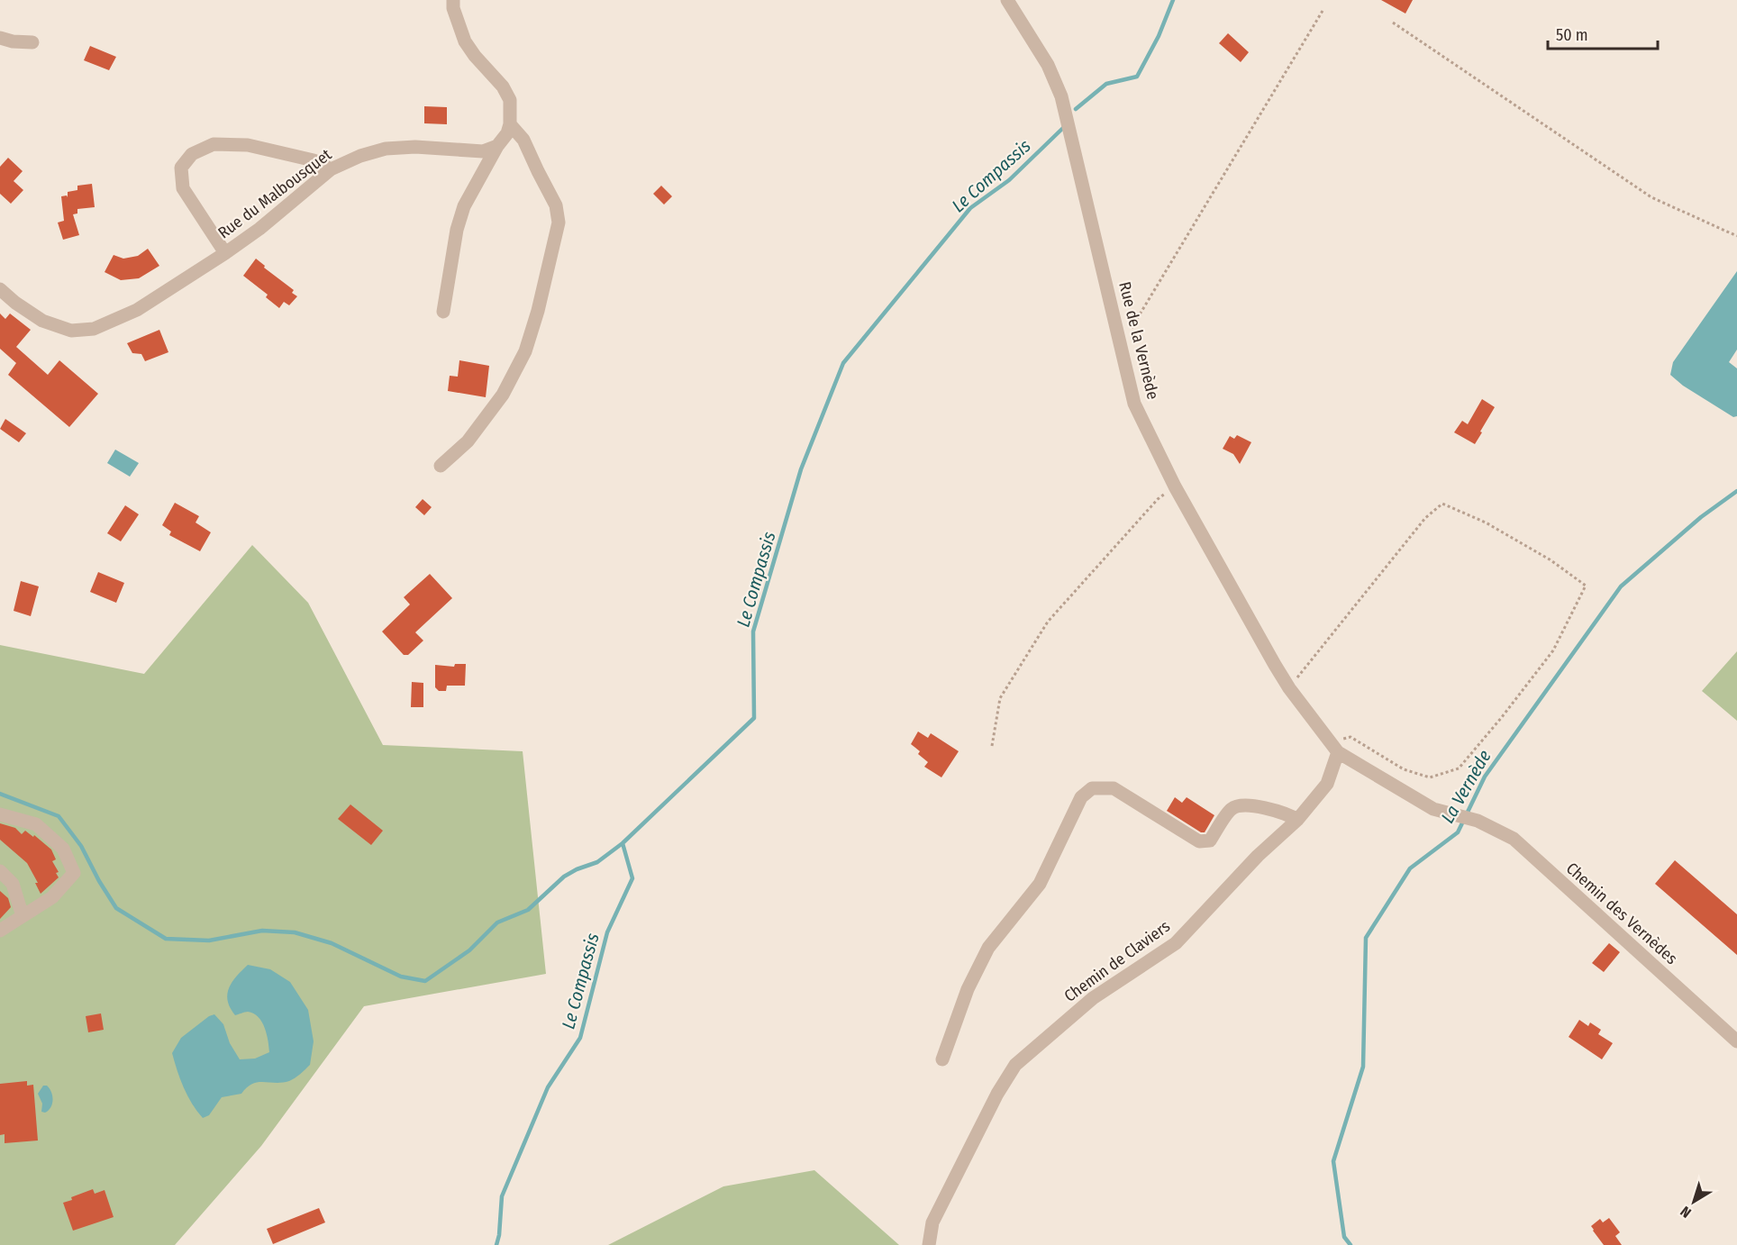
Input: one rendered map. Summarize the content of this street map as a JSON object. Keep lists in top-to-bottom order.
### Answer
{
  "streets": {
    "street": [
      "Rue du Malbousquet",
      "Rue de la Vernède",
      "Chemin des Vernèdes",
      "Chemin de Claviers"
    ]
  },
  "crossings": [
    ["Rue de la Vernède", "Chemin des Vernèdes"],
    ["Rue de la Vernède", "Chemin de Claviers"],
    ["Chemin des Vernèdes", "Chemin de Claviers"]
  ],
  "water": ["Le Compassis", "La Vernède"],
  "scale_bar": "50 m",
  "north": "bottom left"
}
